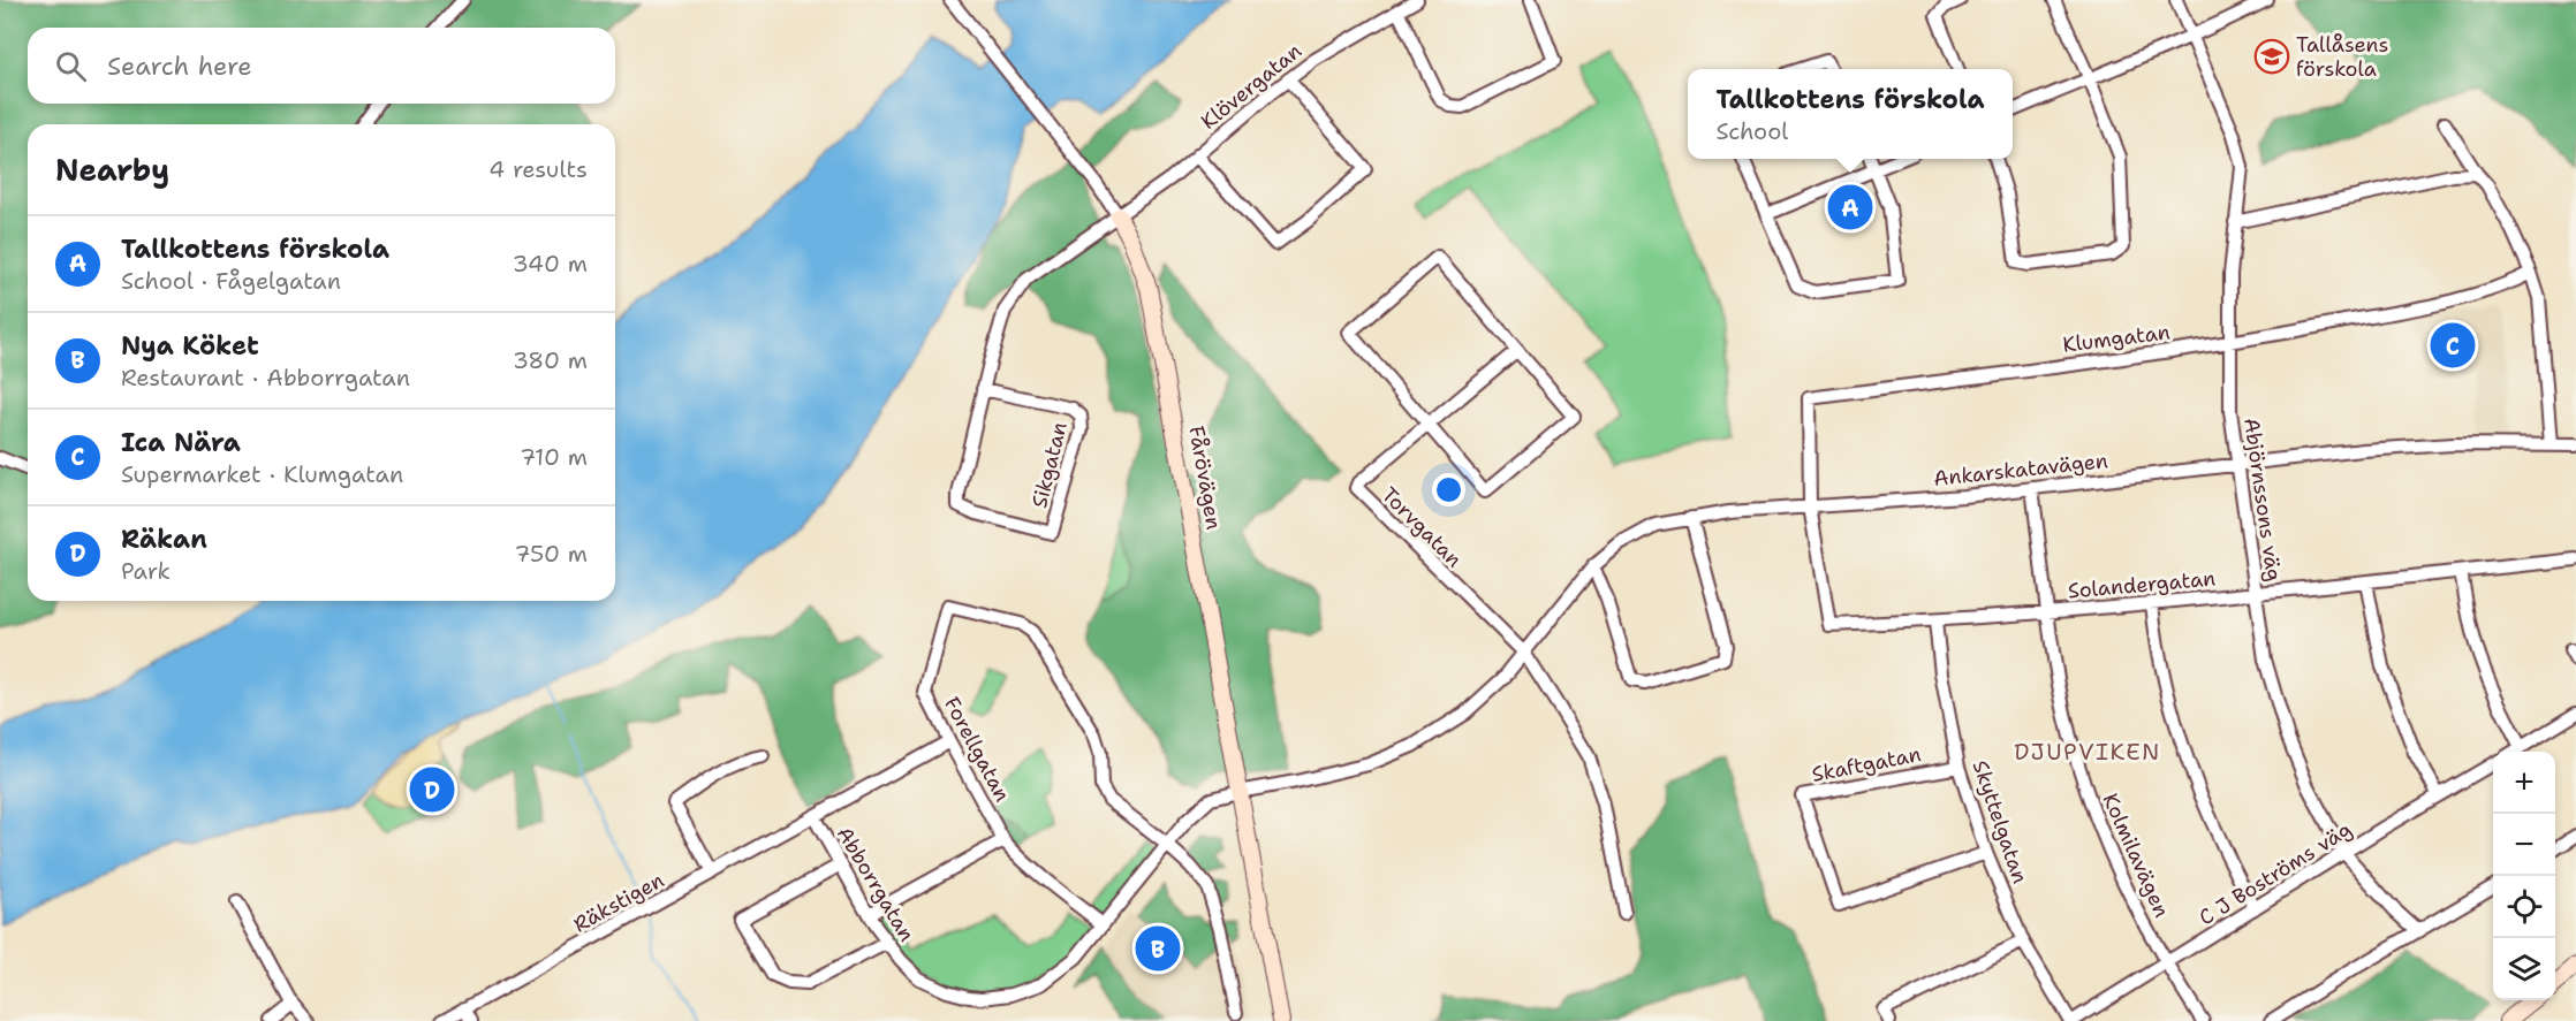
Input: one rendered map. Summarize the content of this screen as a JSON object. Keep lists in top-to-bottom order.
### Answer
{
  "streets": {
    "street": [
      "Klövergatan",
      "Klumgatan",
      "Sikgatan",
      "Ankarskatavägen",
      "Fårövägen",
      "Abjörnssons väg",
      "Torvgatan",
      "Solandergatan",
      "Forellgatan",
      "Skaftgatan",
      "Skyttelgatan",
      "Kolmilavägen",
      "C J Boströms väg",
      "Abborrgatan",
      "Räkstigen"
    ]
  },
  "crossings": [
    ["Klövergatan", "Sikgatan"],
    ["Klövergatan", "Fårövägen"],
    ["Klumgatan", "Ankarskatavägen"],
    ["Klumgatan", "Abjörnssons väg"],
    ["Klumgatan", "Solandergatan"],
    ["Sikgatan", "Fårövägen"],
    ["Ankarskatavägen", "Fårövägen"],
    ["Ankarskatavägen", "Abjörnssons väg"],
    ["Ankarskatavägen", "Torvgatan"],
    ["Ankarskatavägen", "Solandergatan"],
    ["Ankarskatavägen", "Kolmilavägen"],
    ["Ankarskatavägen", "Abborrgatan"],
    ["Fårövägen", "Abborrgatan"],
    ["Abjörnssons väg", "Solandergatan"],
    ["Abjörnssons väg", "C J Boströms väg"],
    ["Solandergatan", "Skyttelgatan"],
    ["Solandergatan", "Kolmilavägen"],
    ["Forellgatan", "Abborrgatan"],
    ["Forellgatan", "Räkstigen"],
    ["Skaftgatan", "Skyttelgatan"],
    ["Skyttelgatan", "C J Boströms väg"],
    ["Kolmilavägen", "C J Boströms väg"],
    ["Abborrgatan", "Räkstigen"]
  ],
  "districts": ["DJUPVIKEN"],
  "places": {
    "school or university": ["Tallåsens förskola"]
  },
  "page": {
    "search": "Search here",
    "popup": ["Tallkottens förskola", "School"],
    "heading": ["Nearby", "4 results"],
    "pins": [
      "A",
      "C",
      "D",
      "B"
    ],
    "list": [
      {
        "mark": "A",
        "name": "Tallkottens förskola",
        "note": "School · Fågelgatan",
        "value": "340 m"
      },
      {
        "mark": "B",
        "name": "Nya Köket",
        "note": "Restaurant · Abborrgatan",
        "value": "380 m"
      },
      {
        "mark": "C",
        "name": "Ica Nära",
        "note": "Supermarket · Klumgatan",
        "value": "710 m"
      },
      {
        "mark": "D",
        "name": "Räkan",
        "note": "Park",
        "value": "750 m"
      }
    ],
    "map_buttons": ["+", "−"]
  }
}
